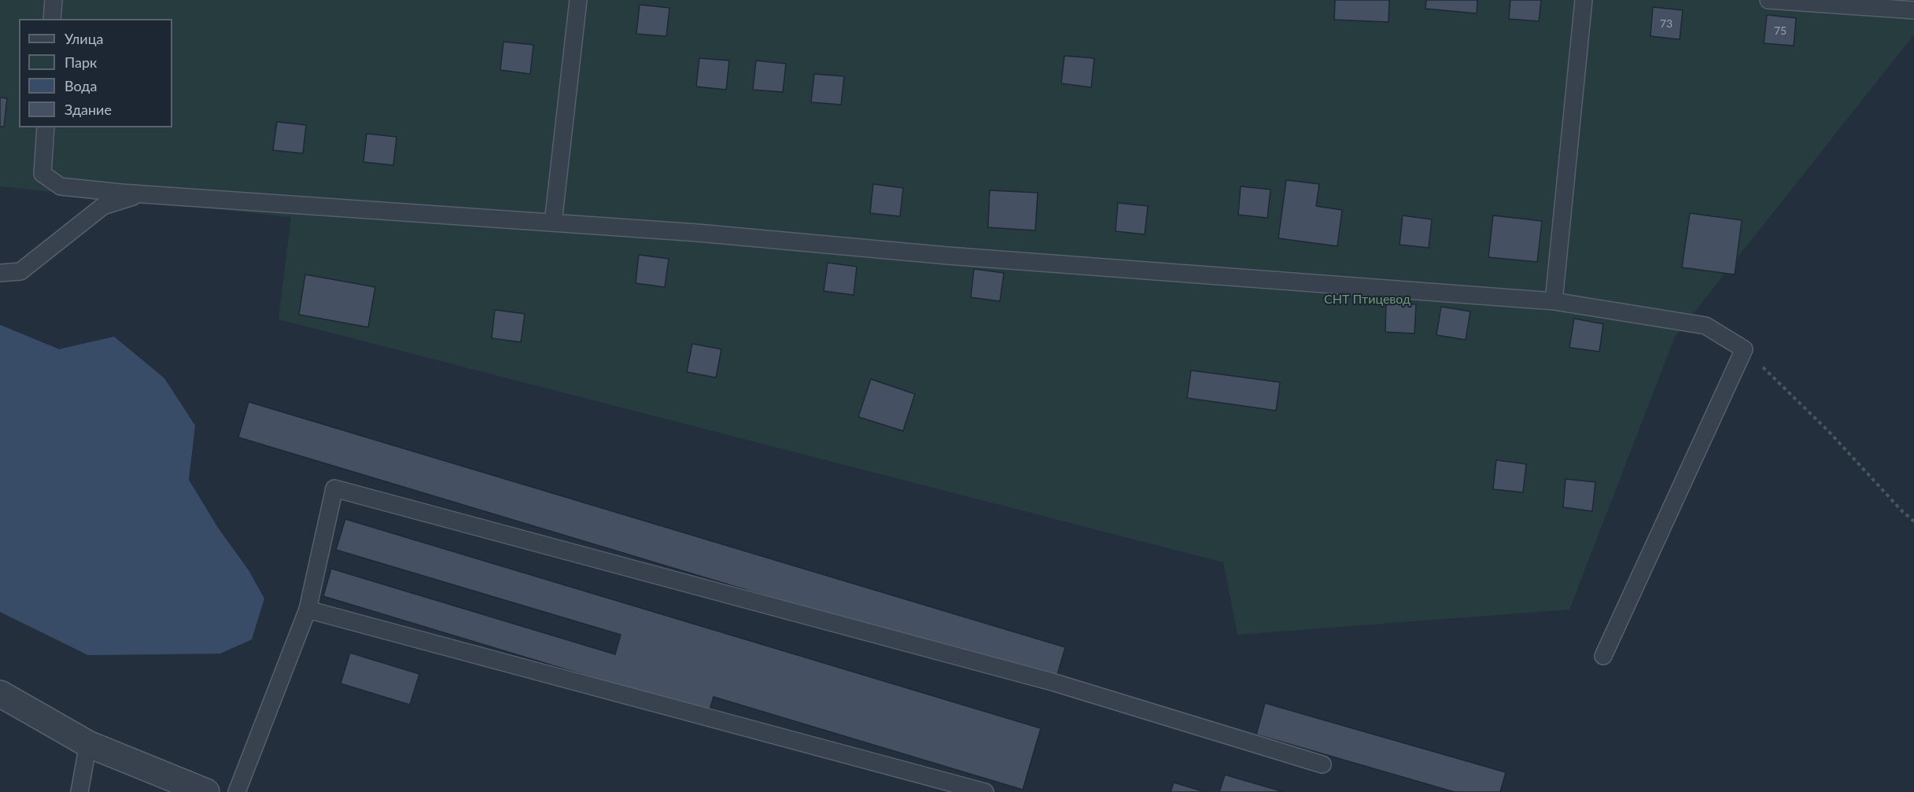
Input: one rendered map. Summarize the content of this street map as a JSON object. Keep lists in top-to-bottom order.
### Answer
{
  "parks": ["СНТ Птицевод"],
  "house_numbers": ["73", "75"],
  "legend": [
    "Улица",
    "Парк",
    "Вода",
    "Здание"
  ]
}
